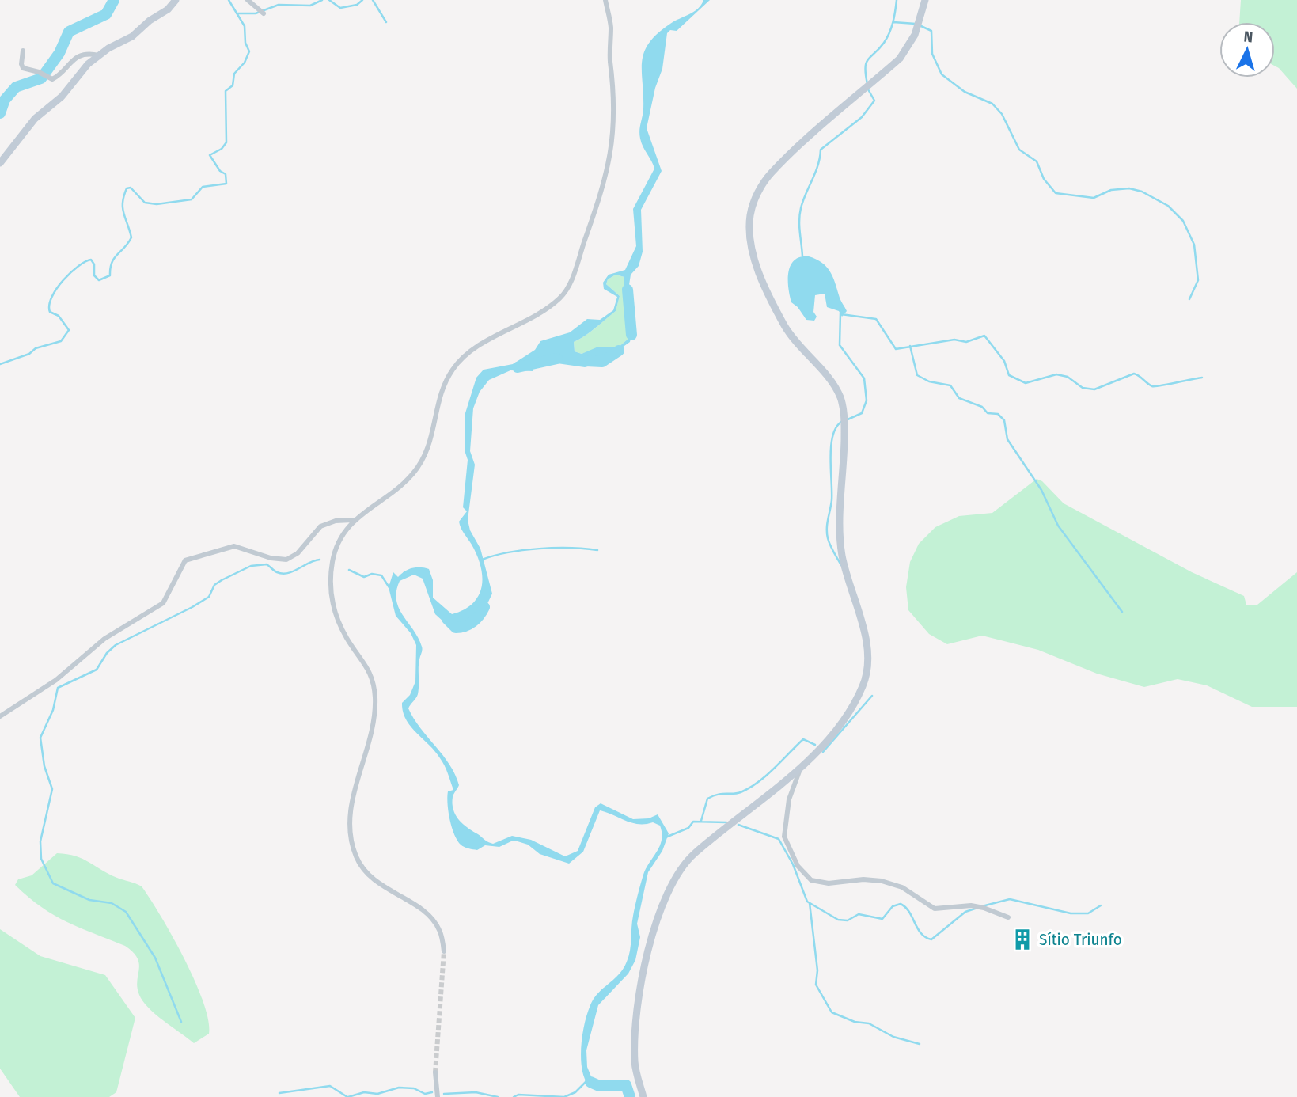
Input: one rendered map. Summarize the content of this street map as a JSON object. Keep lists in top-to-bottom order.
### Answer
{
  "places": {
    "building": ["Sítio Triunfo"]
  },
  "north": "top"
}
